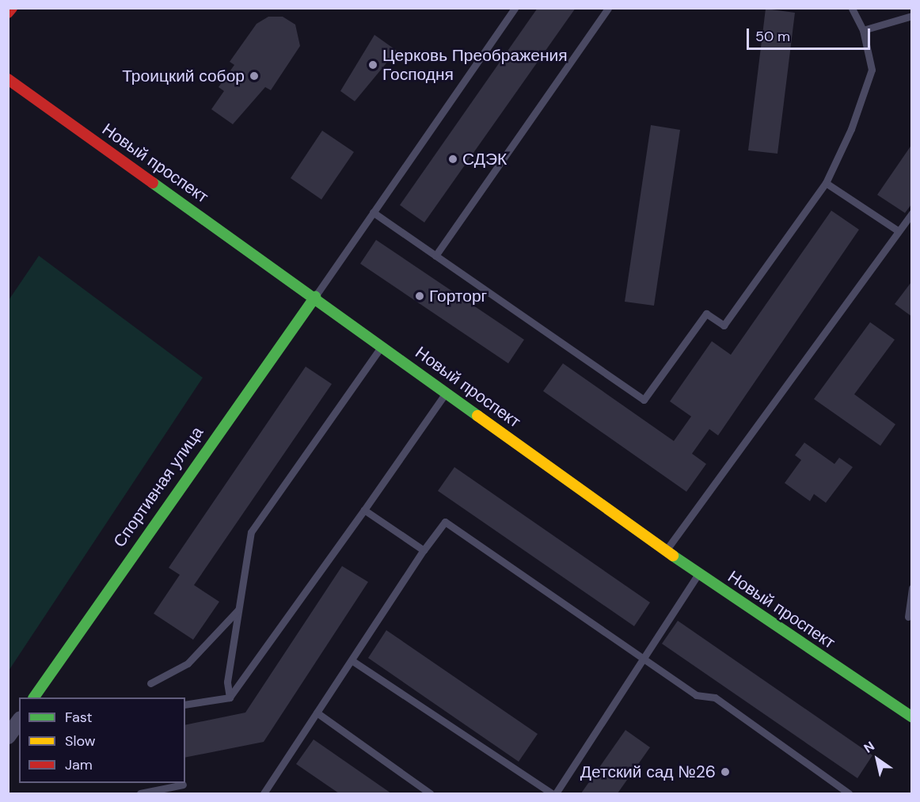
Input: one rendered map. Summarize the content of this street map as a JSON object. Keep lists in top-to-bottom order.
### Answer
{
  "streets": {
    "street": ["Новый проспект", "Спортивная улица"]
  },
  "crossings": [
    ["Новый проспект", "Спортивная улица"]
  ],
  "places": [
    "Церковь Преображения Господня",
    "Троицкий собор",
    "СДЭК",
    "Горторг",
    "Детский сад №26"
  ],
  "legend": ["Fast", "Slow", "Jam"],
  "scale_bar": "50 m",
  "north": "top left"
}
